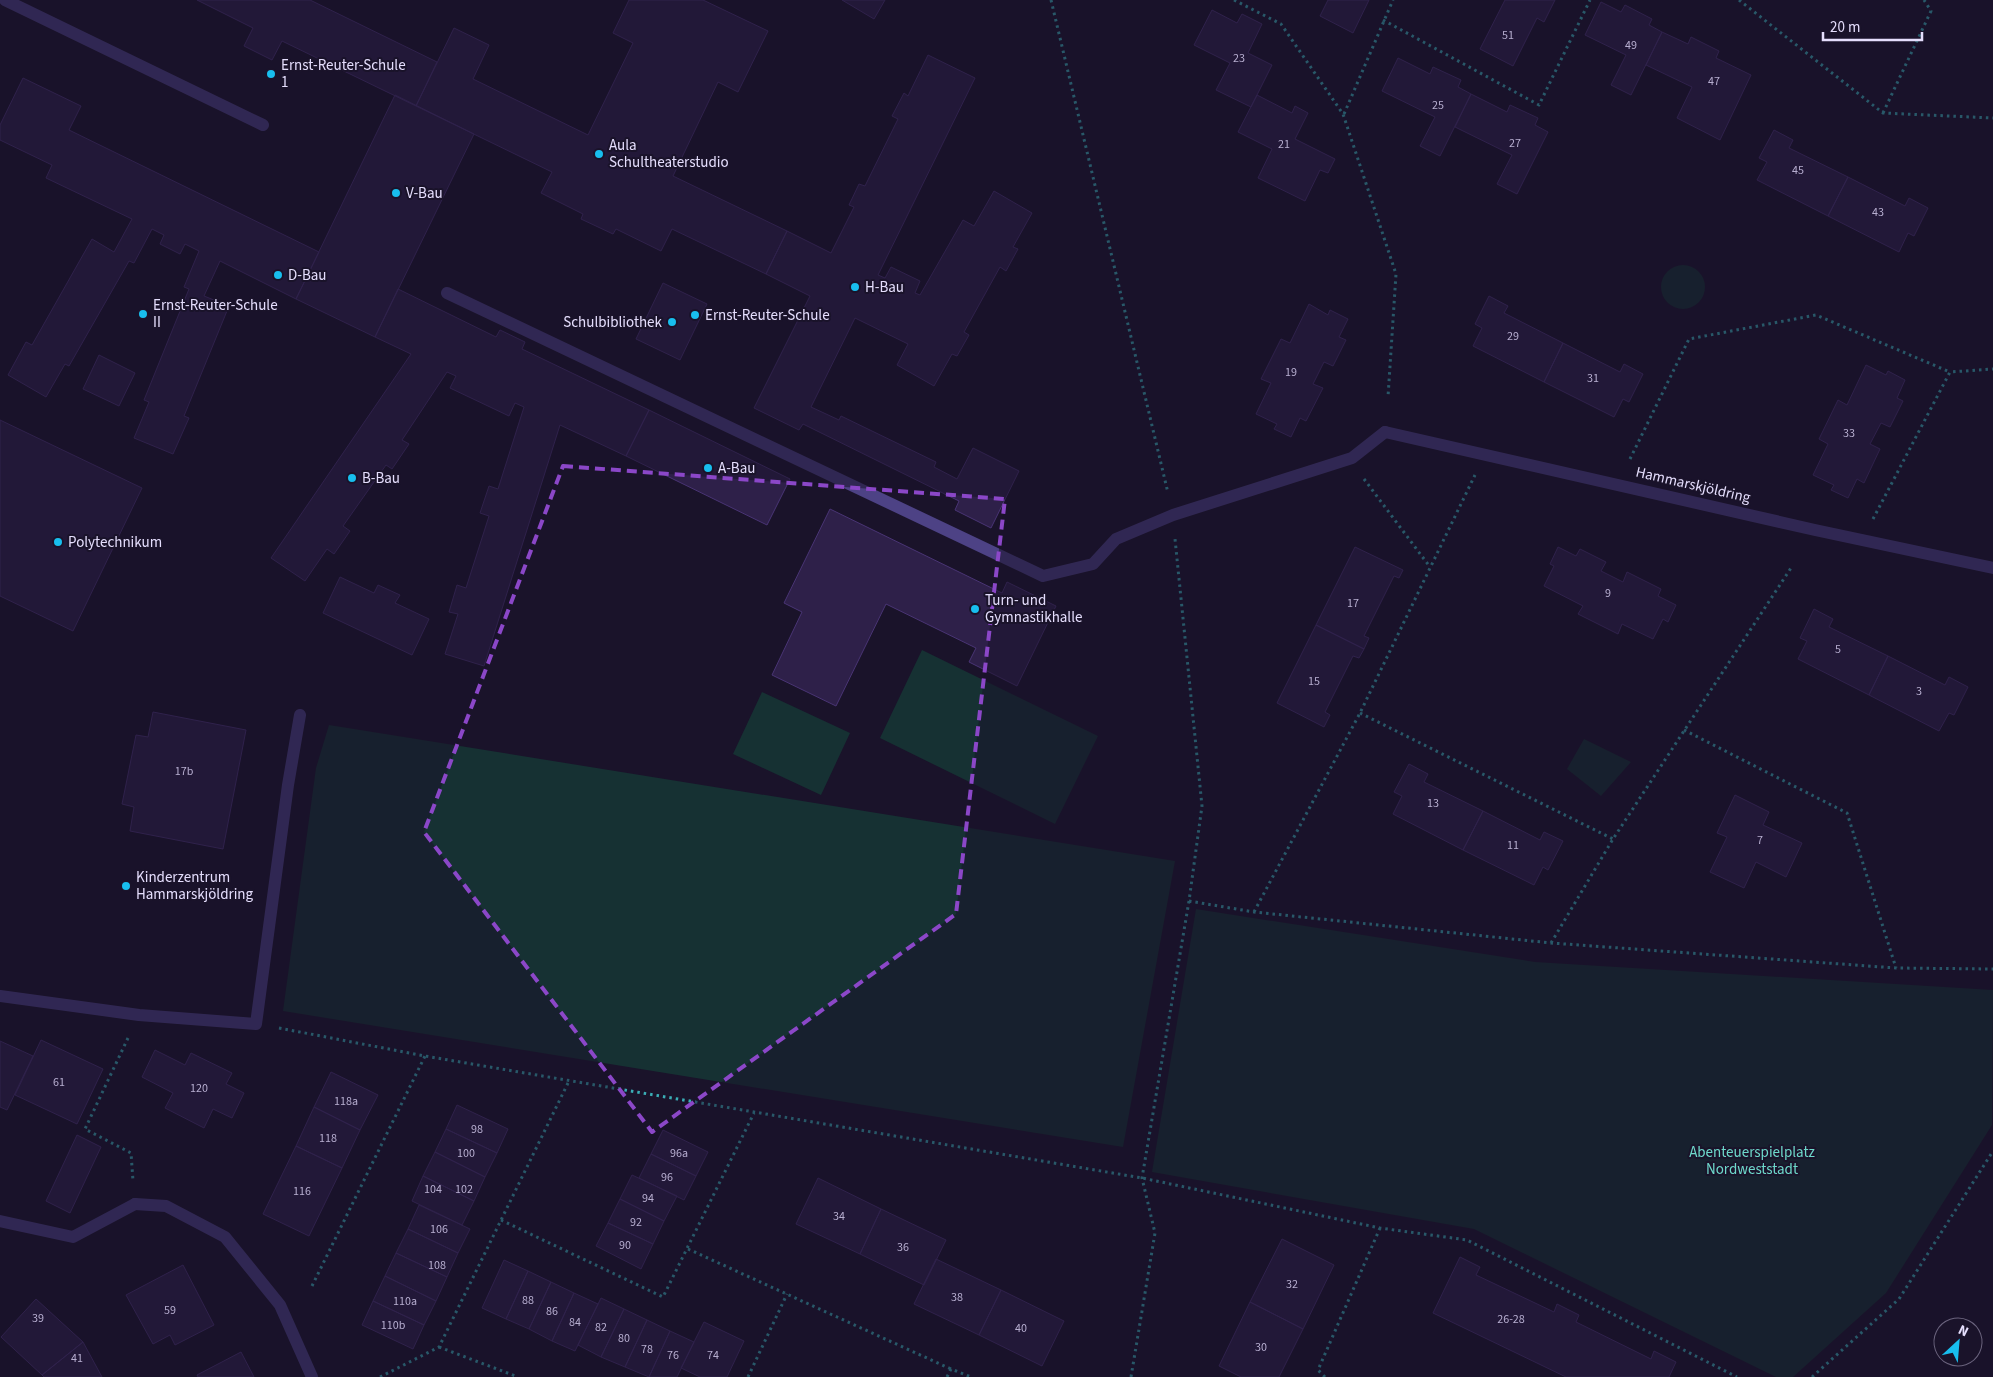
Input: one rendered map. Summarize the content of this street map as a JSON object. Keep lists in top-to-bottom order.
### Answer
{
  "streets": {
    "street": ["Hammarskjöldring"]
  },
  "parks": ["Abenteuerspielplatz Nordweststadt"],
  "places": [
    "Ernst-Reuter-Schule 1",
    "Aula Schultheaterstudio",
    "V-Bau",
    "D-Bau",
    "H-Bau",
    "Ernst-Reuter-Schule II",
    "Ernst-Reuter-Schule",
    "Schulbibliothek",
    "A-Bau",
    "B-Bau",
    "Polytechnikum",
    "Turn- und Gymnastikhalle",
    "Kinderzentrum Hammarskjöldring"
  ],
  "house_numbers": [
    "51",
    "49",
    "23",
    "47",
    "25",
    "27",
    "21",
    "45",
    "43",
    "29",
    "19",
    "31",
    "33",
    "9",
    "17",
    "5",
    "15",
    "3",
    "17b",
    "13",
    "7",
    "11",
    "61",
    "120",
    "118a",
    "98",
    "118",
    "100",
    "96a",
    "96",
    "104",
    "102",
    "116",
    "94",
    "34",
    "92",
    "106",
    "90",
    "36",
    "108",
    "32",
    "38",
    "88",
    "110a",
    "59",
    "86",
    "39",
    "26-28",
    "84",
    "110b",
    "82",
    "40",
    "80",
    "30",
    "78",
    "76",
    "74",
    "41"
  ],
  "scale_bar": "20 m",
  "north": "top right"
}
